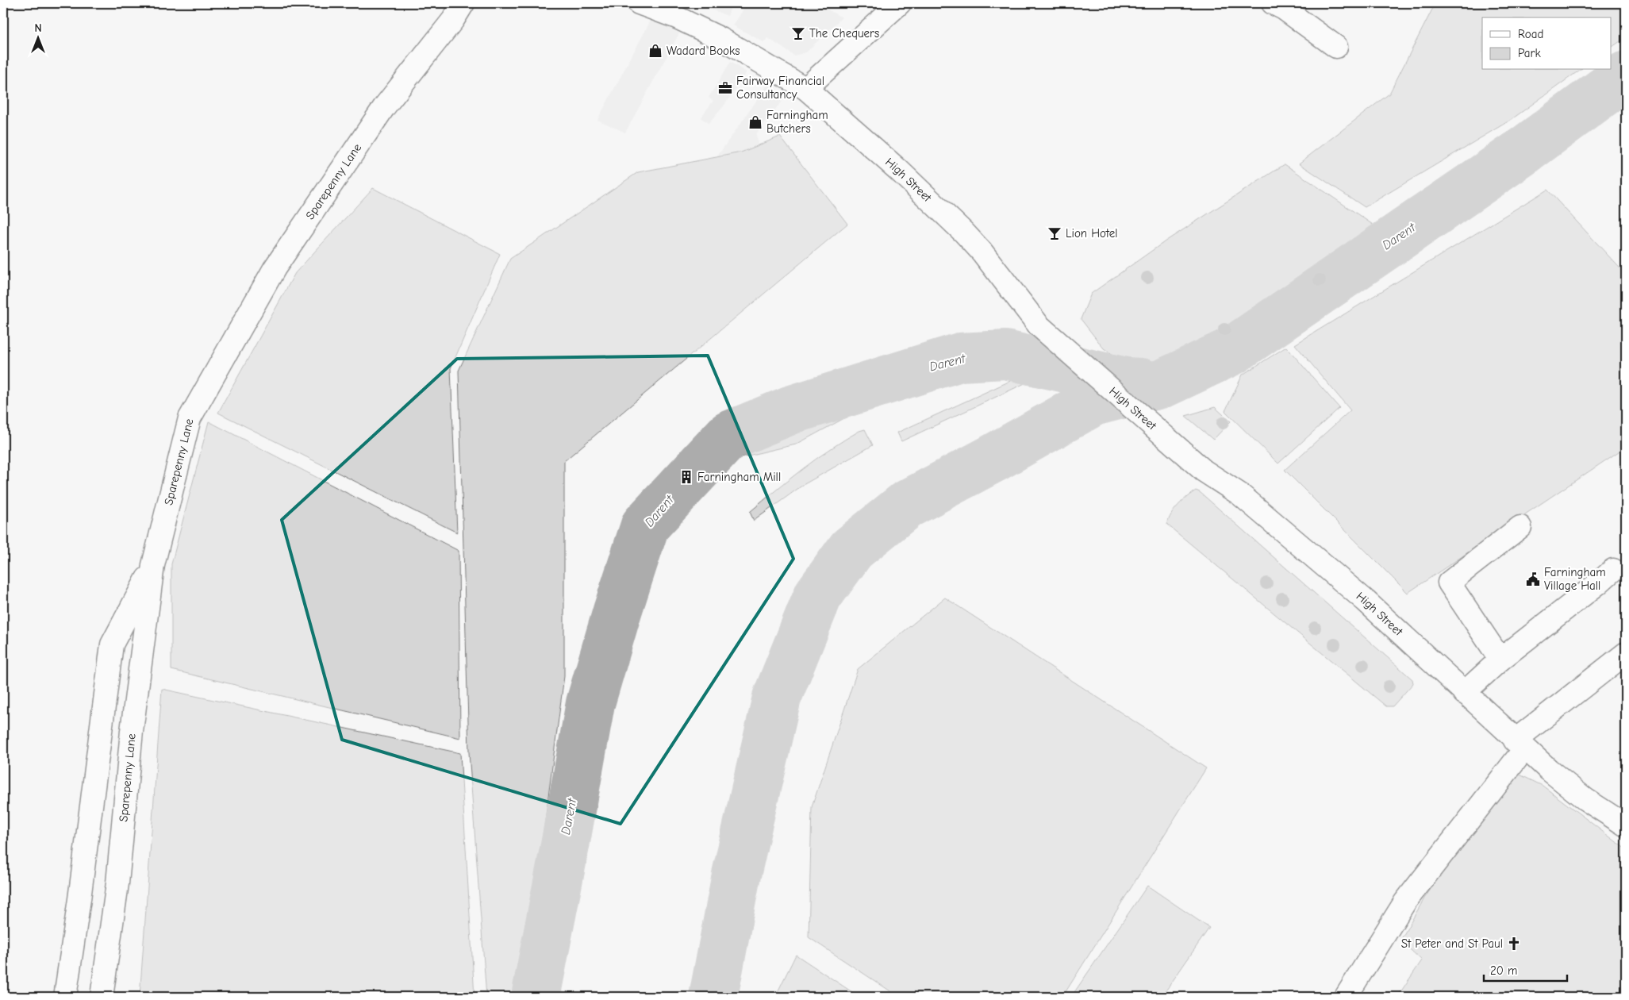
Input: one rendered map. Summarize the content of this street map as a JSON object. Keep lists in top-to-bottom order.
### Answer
{
  "streets": {
    "street": ["High Street", "Sparepenny Lane"]
  },
  "water": ["Darent"],
  "places": {
    "bar": ["The Chequers", "Lion Hotel"],
    "shop": ["Wadard Books", "Farningham Butchers"],
    "office": ["Fairway Financial Consultancy"],
    "building": ["Farningham Mill"],
    "public building": ["Farningham Village Hall"],
    "church": ["St Peter and St Paul"]
  },
  "legend": ["Road", "Park"],
  "scale_bar": "20 m",
  "north": "top"
}
